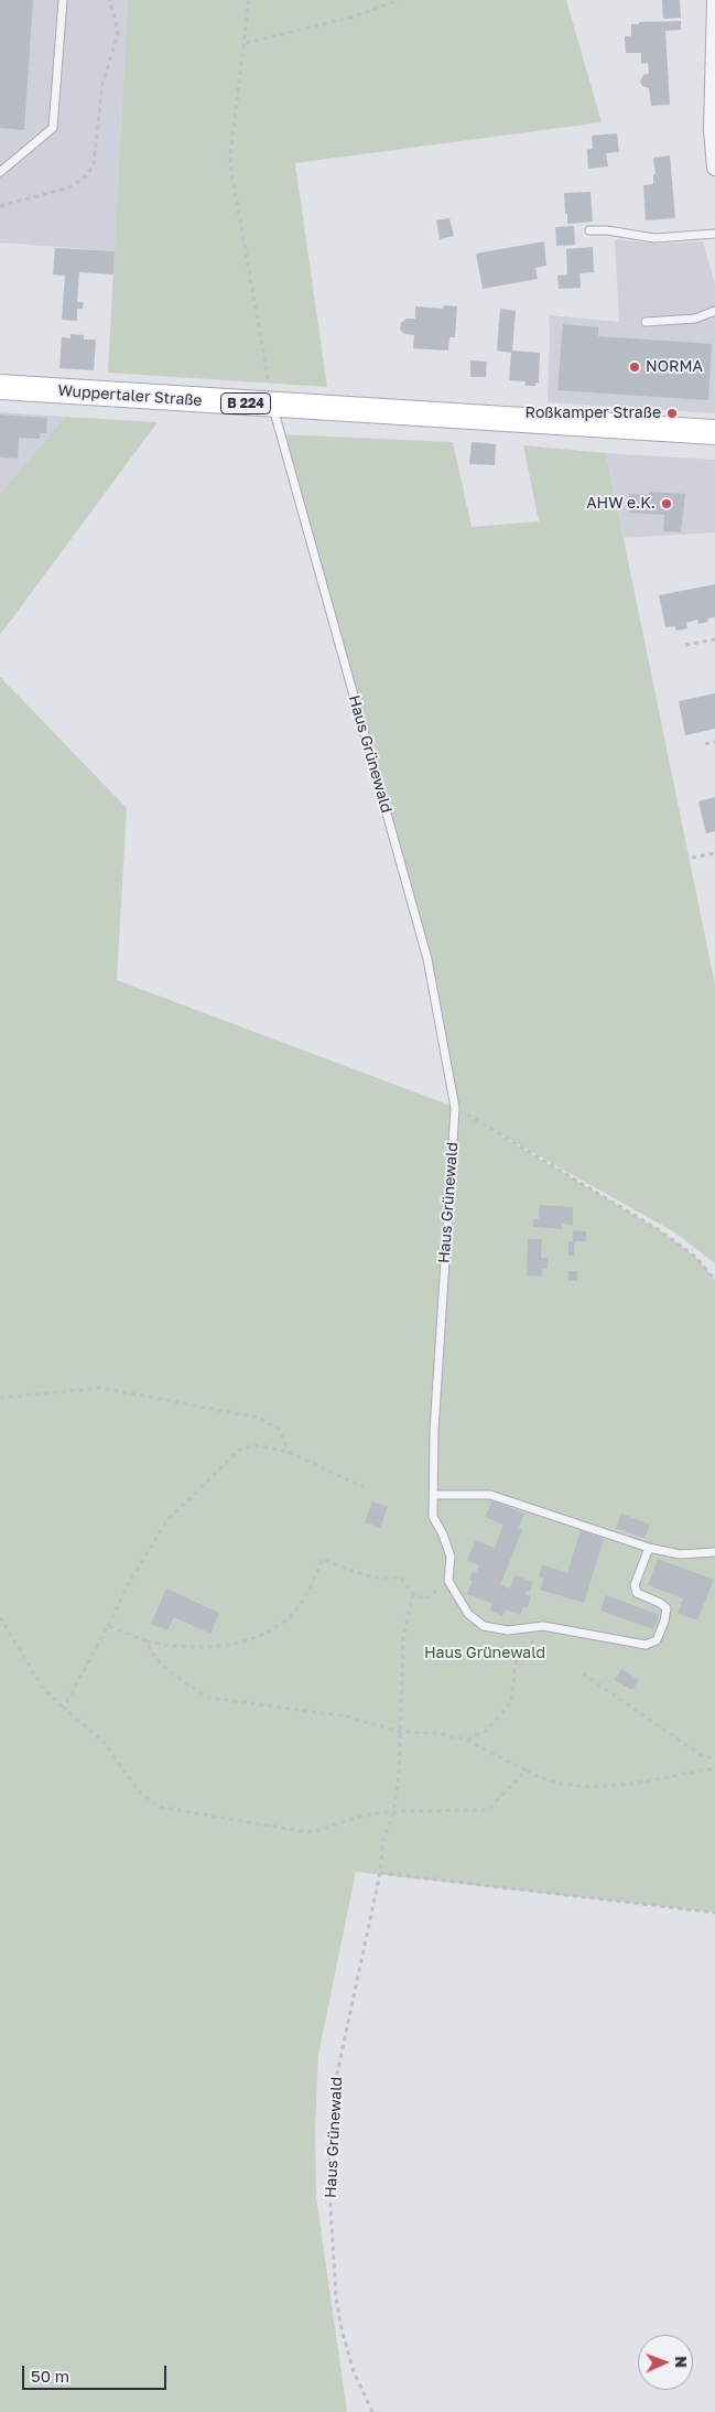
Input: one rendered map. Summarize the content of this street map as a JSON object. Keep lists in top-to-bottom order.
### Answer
{
  "streets": {
    "main road": ["Wuppertaler Straße", "B 224"],
    "lane": ["Haus Grünewald"]
  },
  "crossings": [
    ["Wuppertaler Straße", "Haus Grünewald"]
  ],
  "parks": ["Haus Grünewald"],
  "places": ["NORMA", "Roßkamper Straße", "AHW e.K."],
  "scale_bar": "50 m",
  "north": "right"
}
